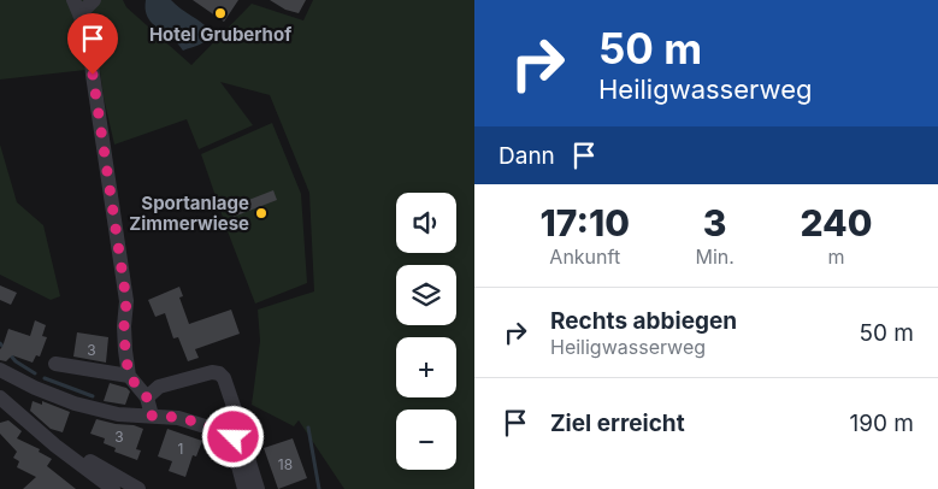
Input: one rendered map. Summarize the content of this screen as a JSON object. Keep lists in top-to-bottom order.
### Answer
{
  "places": ["Hotel Gruberhof", "Sportanlage Zimmerwiese"],
  "house_numbers": [
    "3",
    "3",
    "1",
    "18"
  ],
  "page": {
    "turn": ["50 m", "Heiligwasserweg"],
    "then": "Dann",
    "eta": [
      "17:10",
      "Ankunft",
      "3",
      "Min.",
      "240",
      "m"
    ],
    "map_buttons": ["+", "−"],
    "list": [
      {
        "name": "Rechts abbiegen",
        "note": "Heiligwasserweg",
        "value": "50 m"
      },
      {
        "name": "Ziel erreicht",
        "value": "190 m"
      }
    ]
  }
}
